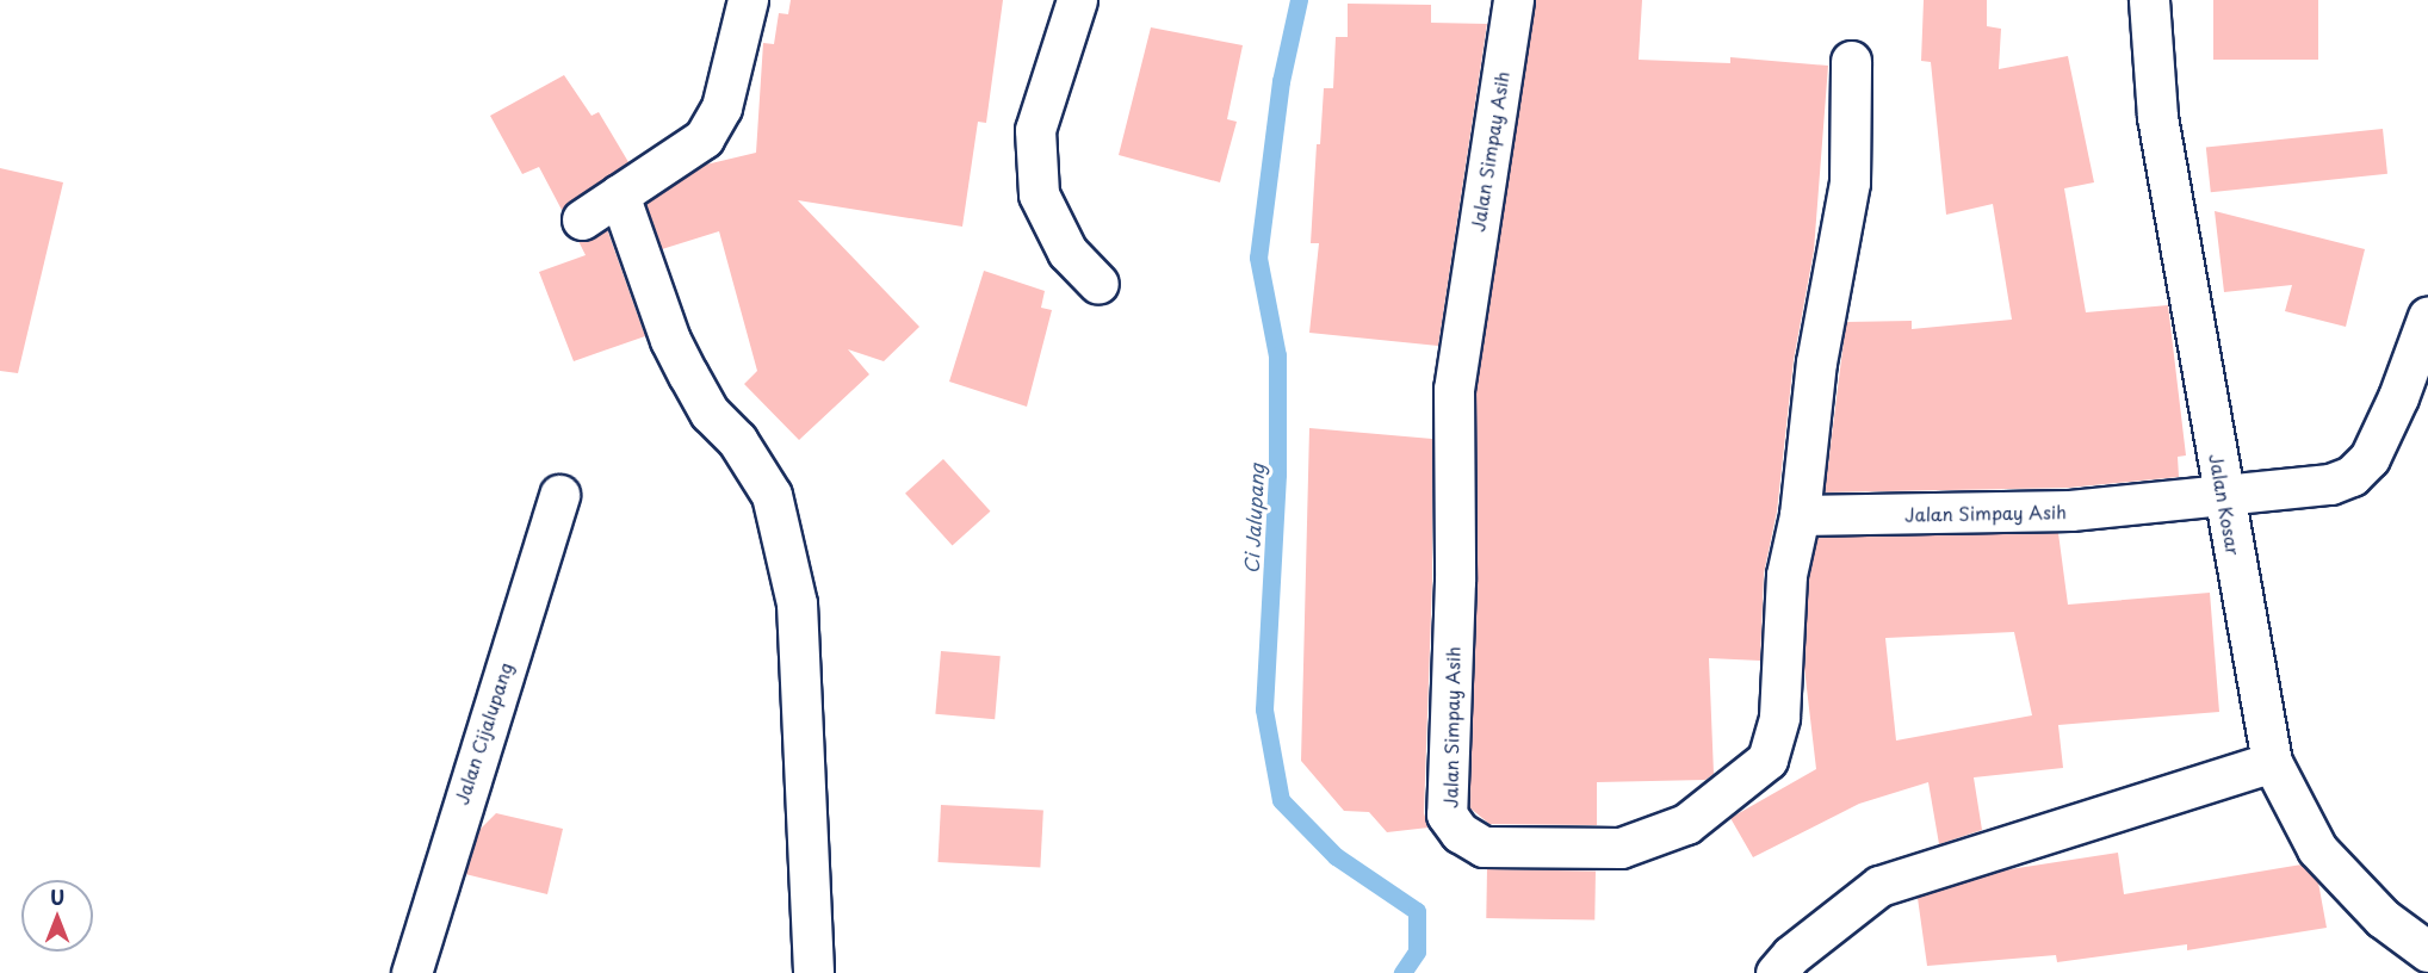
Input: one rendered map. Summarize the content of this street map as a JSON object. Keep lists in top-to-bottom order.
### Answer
{
  "streets": {
    "street": ["Jalan Simpay Asih", "Jalan Kosar", "Jalan Cijalupang"]
  },
  "crossings": [
    ["Jalan Simpay Asih", "Jalan Kosar"]
  ],
  "water": ["Ci Jalupang"],
  "north": "top"
}
